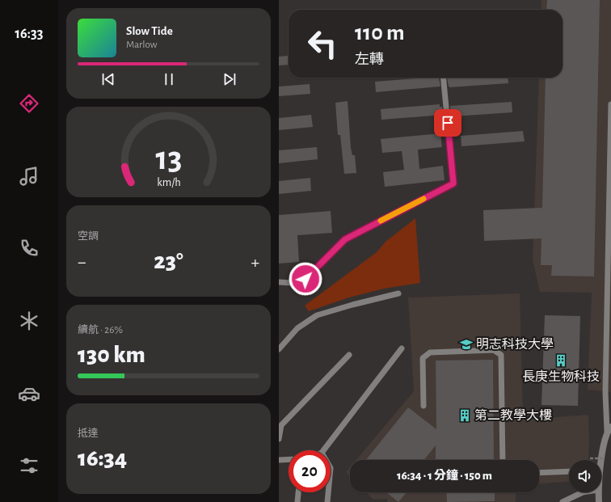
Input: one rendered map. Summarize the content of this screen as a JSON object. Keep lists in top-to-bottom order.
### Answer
{
  "places": {
    "school or university": ["明志科技大學"],
    "building": ["長庚生物科技", "第二教學大樓"]
  },
  "page": {
    "tabs": "16:33",
    "turn": ["110 m", "左轉"],
    "song": ["Slow Tide", "Marlow"],
    "tile": [
      "空調",
      ["續航 · 26%", "130 km"],
      ["抵達", "16:34"]
    ],
    "heat": ["−", "23°", "+"],
    "limit": "20",
    "trip": "16:34 · 1 分鐘 · 150 m",
    "gauge": ["13", "km/h"]
  }
}
